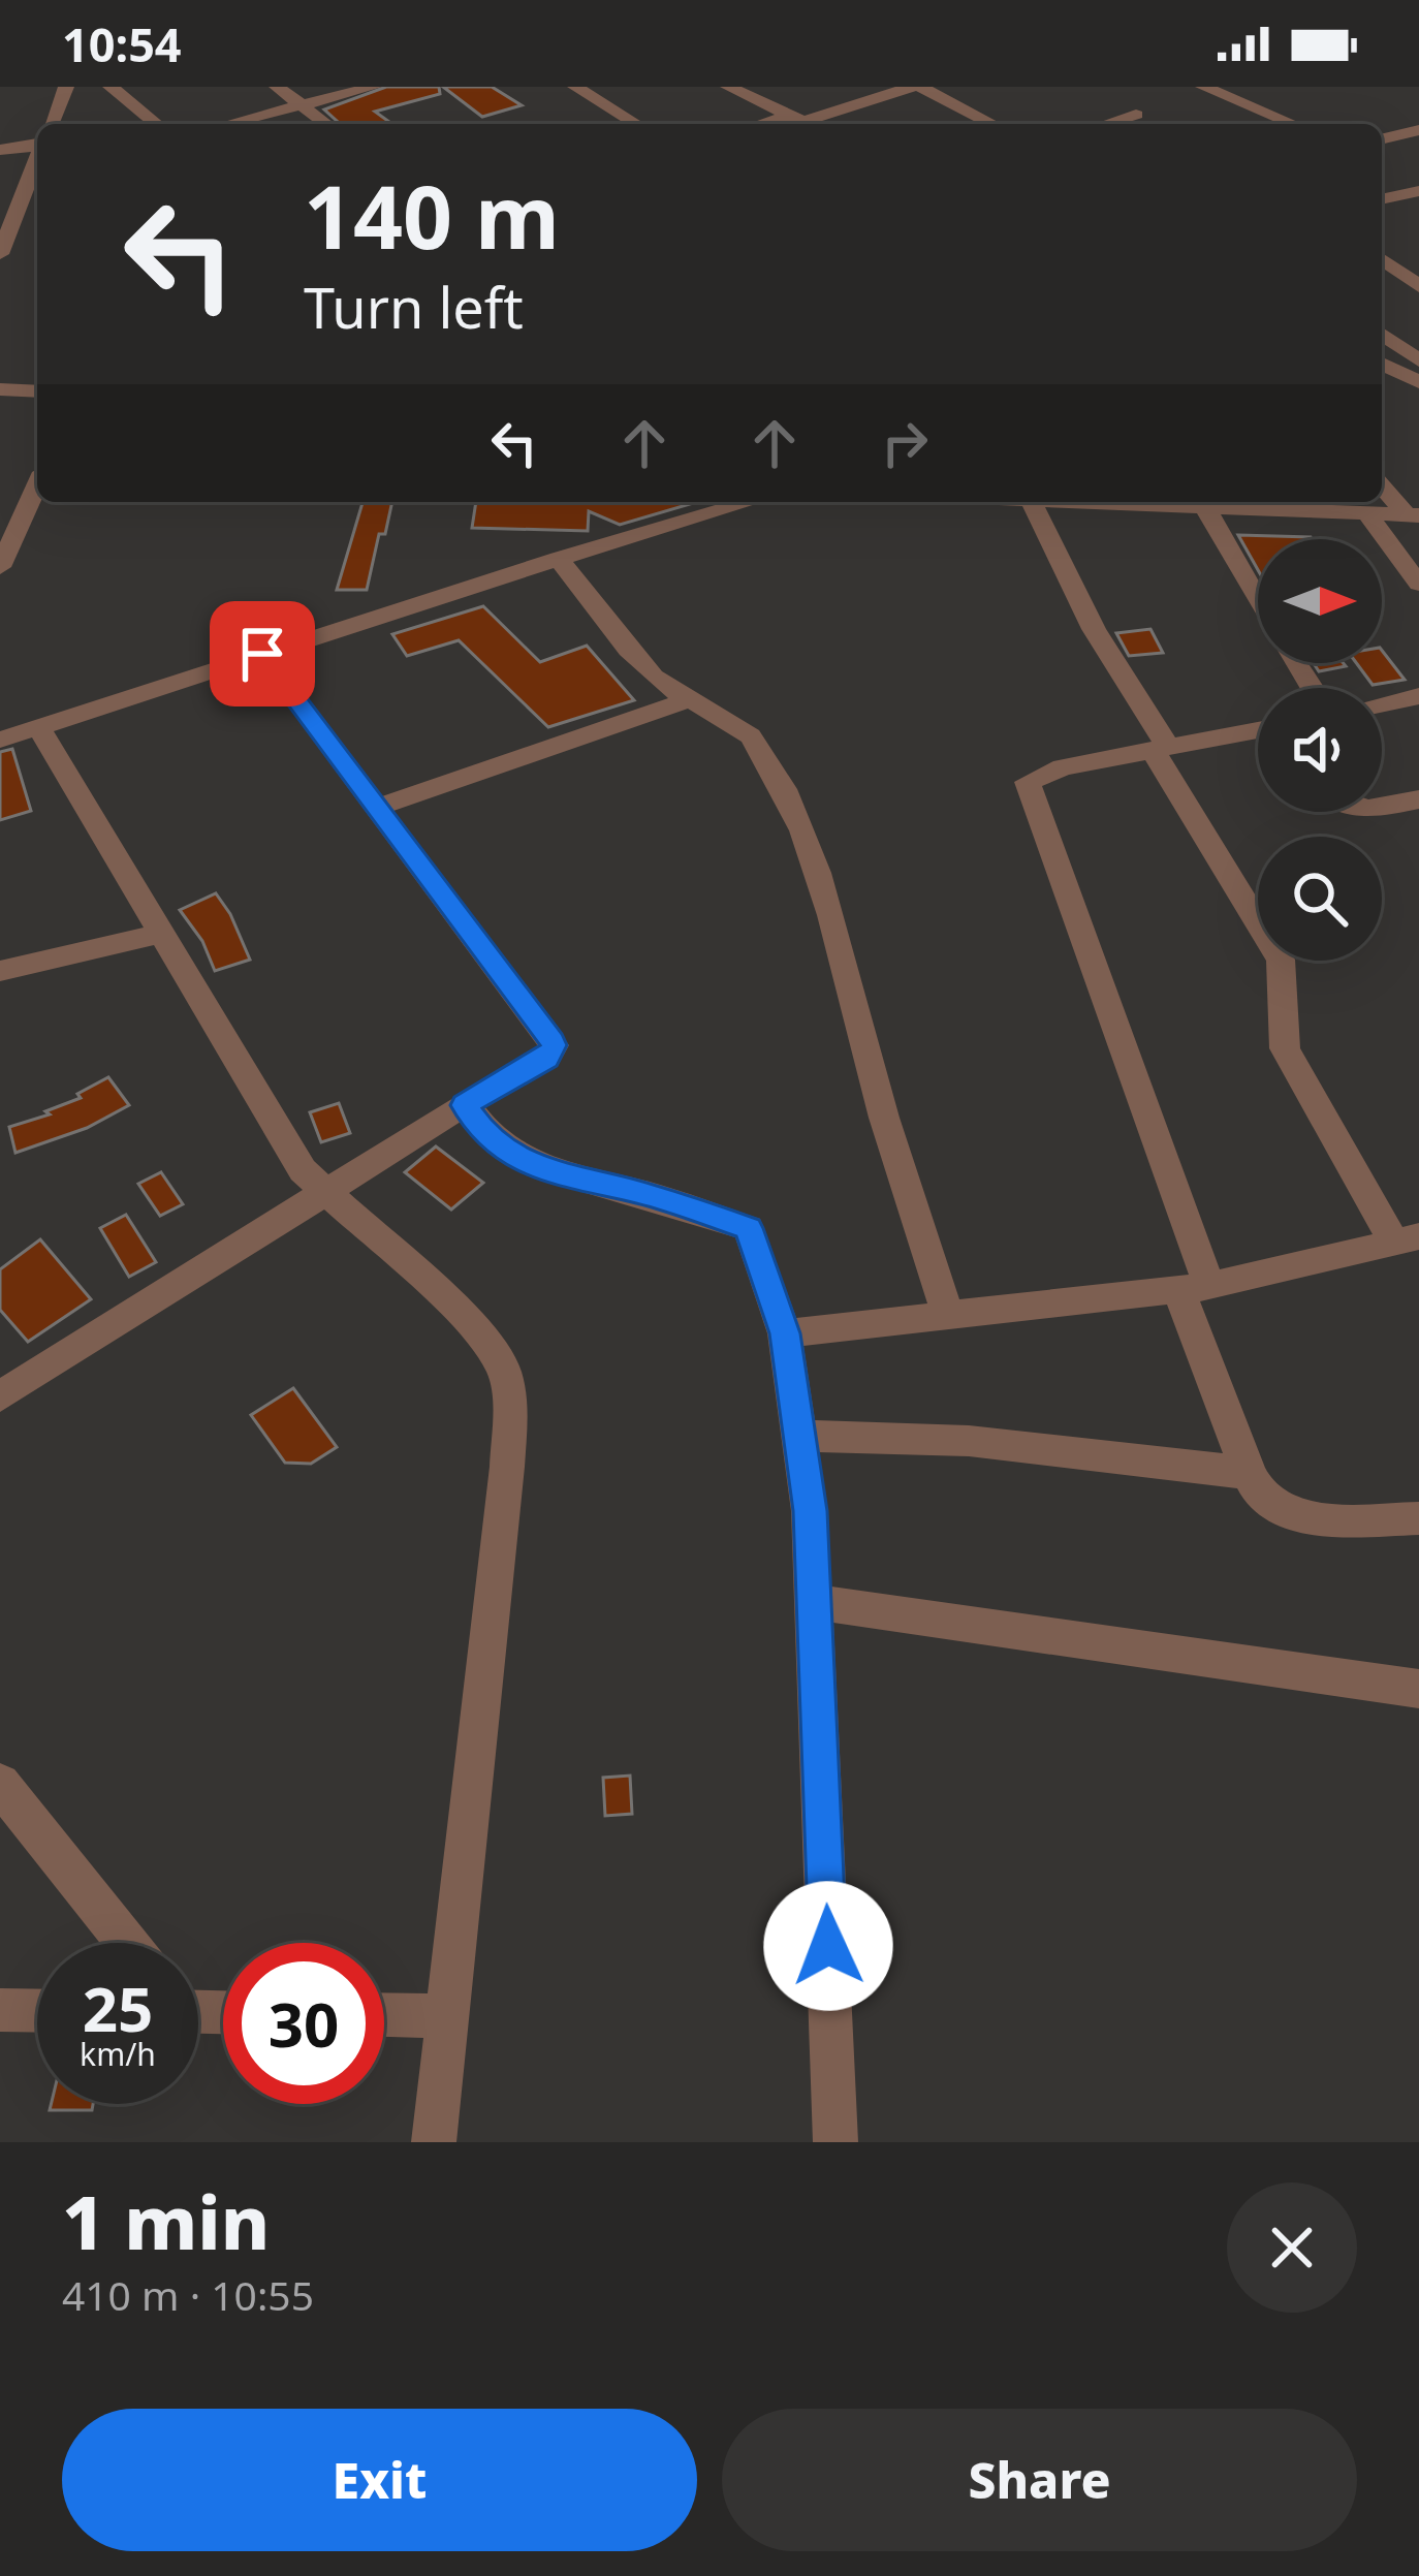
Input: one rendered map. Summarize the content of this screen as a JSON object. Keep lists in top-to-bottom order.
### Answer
{
  "north": "right",
  "page": {
    "status": "10:54",
    "turn": ["140 m", "Turn left"],
    "speed": "25 km/h",
    "limit": "30",
    "heading": ["1 min", "410 m · 10:55"],
    "buttons": ["Exit", "Share"]
  }
}
